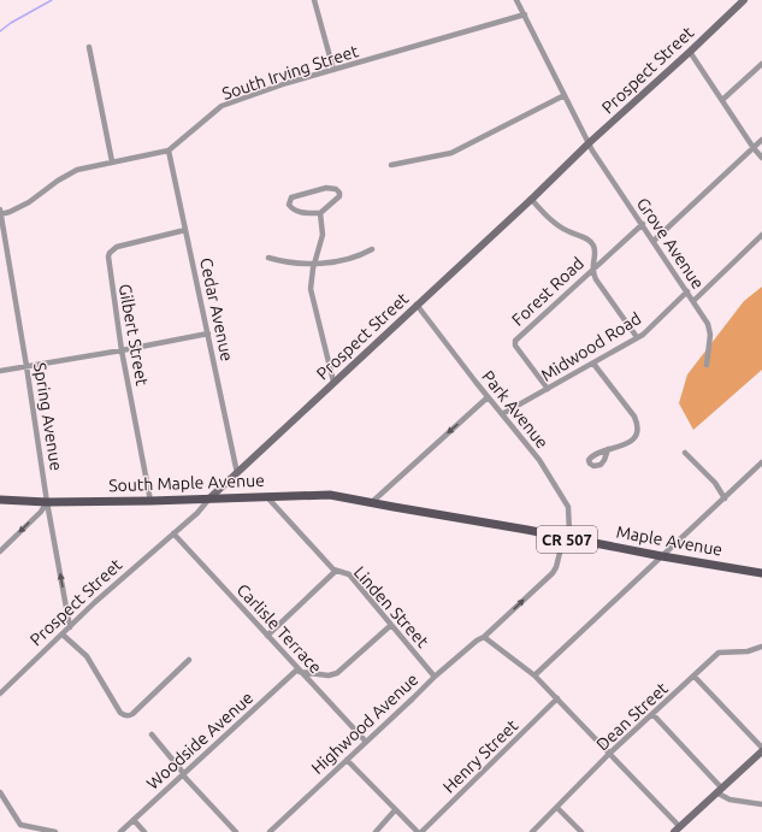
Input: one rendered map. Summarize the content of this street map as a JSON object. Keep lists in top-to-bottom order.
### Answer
{
  "streets": {
    "main road": [
      "Prospect Street",
      "South Maple Avenue",
      "CR 507",
      "Maple Avenue"
    ],
    "street": [
      "South Irving Street",
      "Grove Avenue",
      "Forest Road",
      "Cedar Avenue",
      "Gilbert Street",
      "Midwood Road",
      "Park Avenue",
      "Spring Avenue",
      "Linden Street",
      "Carlisle Terrace",
      "Dean Street",
      "Highwood Avenue",
      "Woodside Avenue",
      "Henry Street"
    ]
  },
  "crossings": [
    ["Prospect Street", "Grove Avenue"],
    ["Prospect Street", "Cedar Avenue"],
    ["Prospect Street", "Park Avenue"],
    ["Prospect Street", "Spring Avenue"],
    ["Prospect Street", "South Maple Avenue"],
    ["Prospect Street", "Carlisle Terrace"],
    ["South Irving Street", "Grove Avenue"],
    ["South Irving Street", "Cedar Avenue"],
    ["South Irving Street", "Spring Avenue"],
    ["Grove Avenue", "Forest Road"],
    ["Grove Avenue", "Midwood Road"],
    ["Forest Road", "Midwood Road"],
    ["Cedar Avenue", "Gilbert Street"],
    ["Gilbert Street", "South Maple Avenue"],
    ["Midwood Road", "Park Avenue"],
    ["Park Avenue", "Maple Avenue"],
    ["Park Avenue", "Highwood Avenue"],
    ["Spring Avenue", "South Maple Avenue"],
    ["South Maple Avenue", "Maple Avenue"],
    ["South Maple Avenue", "Linden Street"],
    ["Maple Avenue", "Highwood Avenue"],
    ["Linden Street", "Highwood Avenue"],
    ["Carlisle Terrace", "Highwood Avenue"],
    ["Carlisle Terrace", "Woodside Avenue"]
  ]
}
